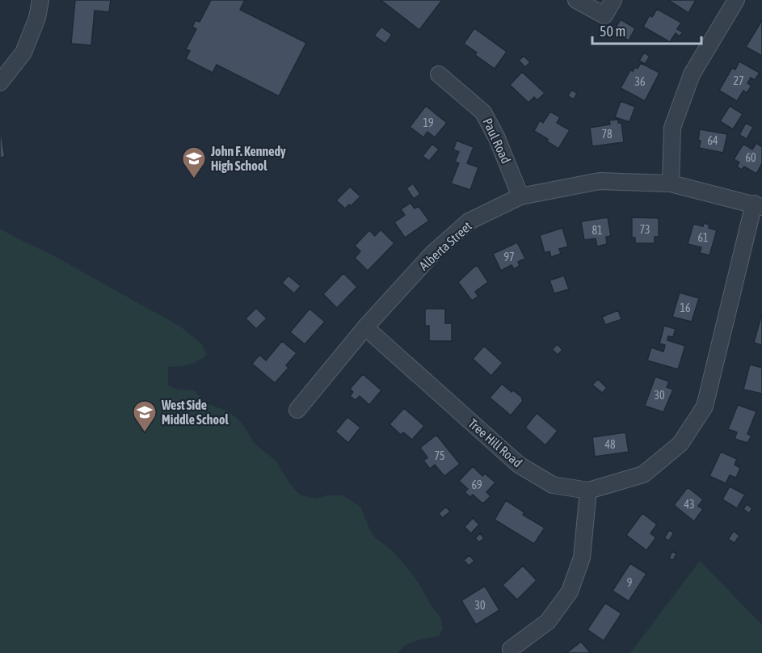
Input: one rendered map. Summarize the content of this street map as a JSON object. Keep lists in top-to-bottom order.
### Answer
{
  "streets": {
    "street": ["Paul Road", "Alberta Street", "Tree Hill Road"]
  },
  "crossings": [
    ["Paul Road", "Alberta Street"],
    ["Alberta Street", "Tree Hill Road"]
  ],
  "places": {
    "school or university": ["John F. Kennedy High School", "West Side Middle School"]
  },
  "house_numbers": [
    "27",
    "36",
    "19",
    "78",
    "64",
    "60",
    "73",
    "81",
    "61",
    "97",
    "16",
    "30",
    "48",
    "75",
    "69",
    "43",
    "9",
    "30"
  ],
  "scale_bar": "50 m"
}
